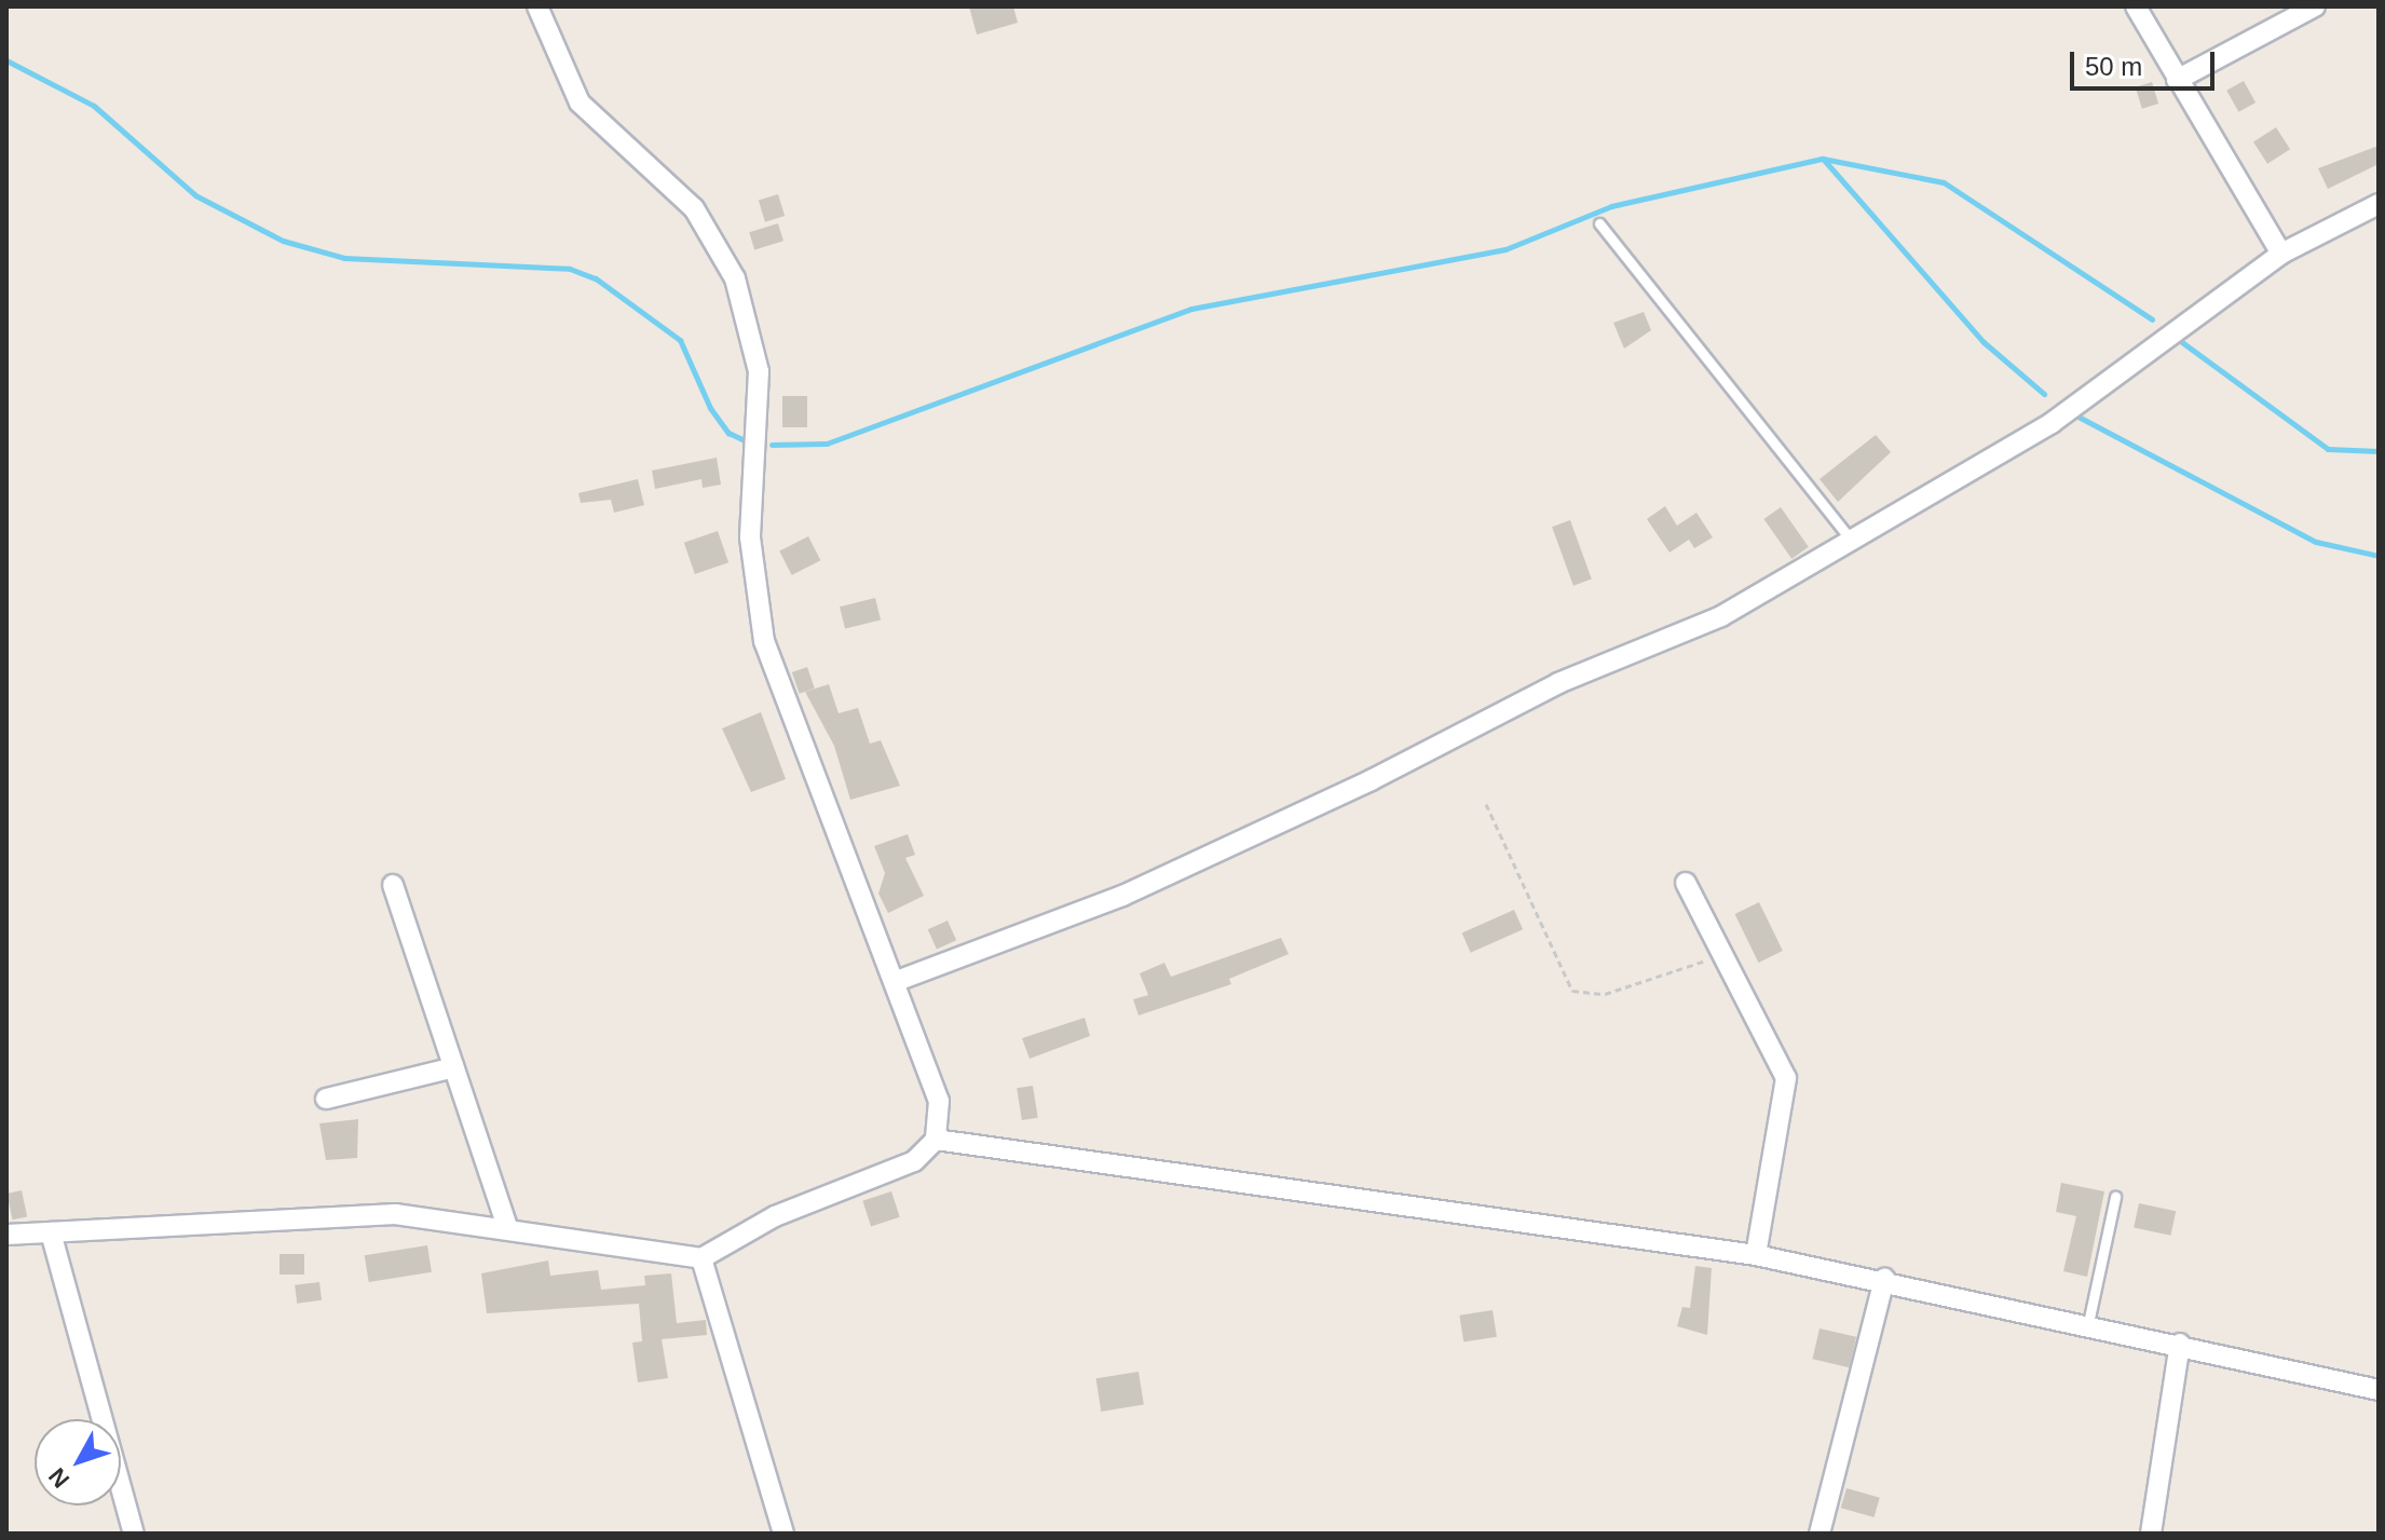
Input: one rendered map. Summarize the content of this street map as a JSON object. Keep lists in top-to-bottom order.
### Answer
{
  "scale_bar": "50 m",
  "north": "bottom left"
}
